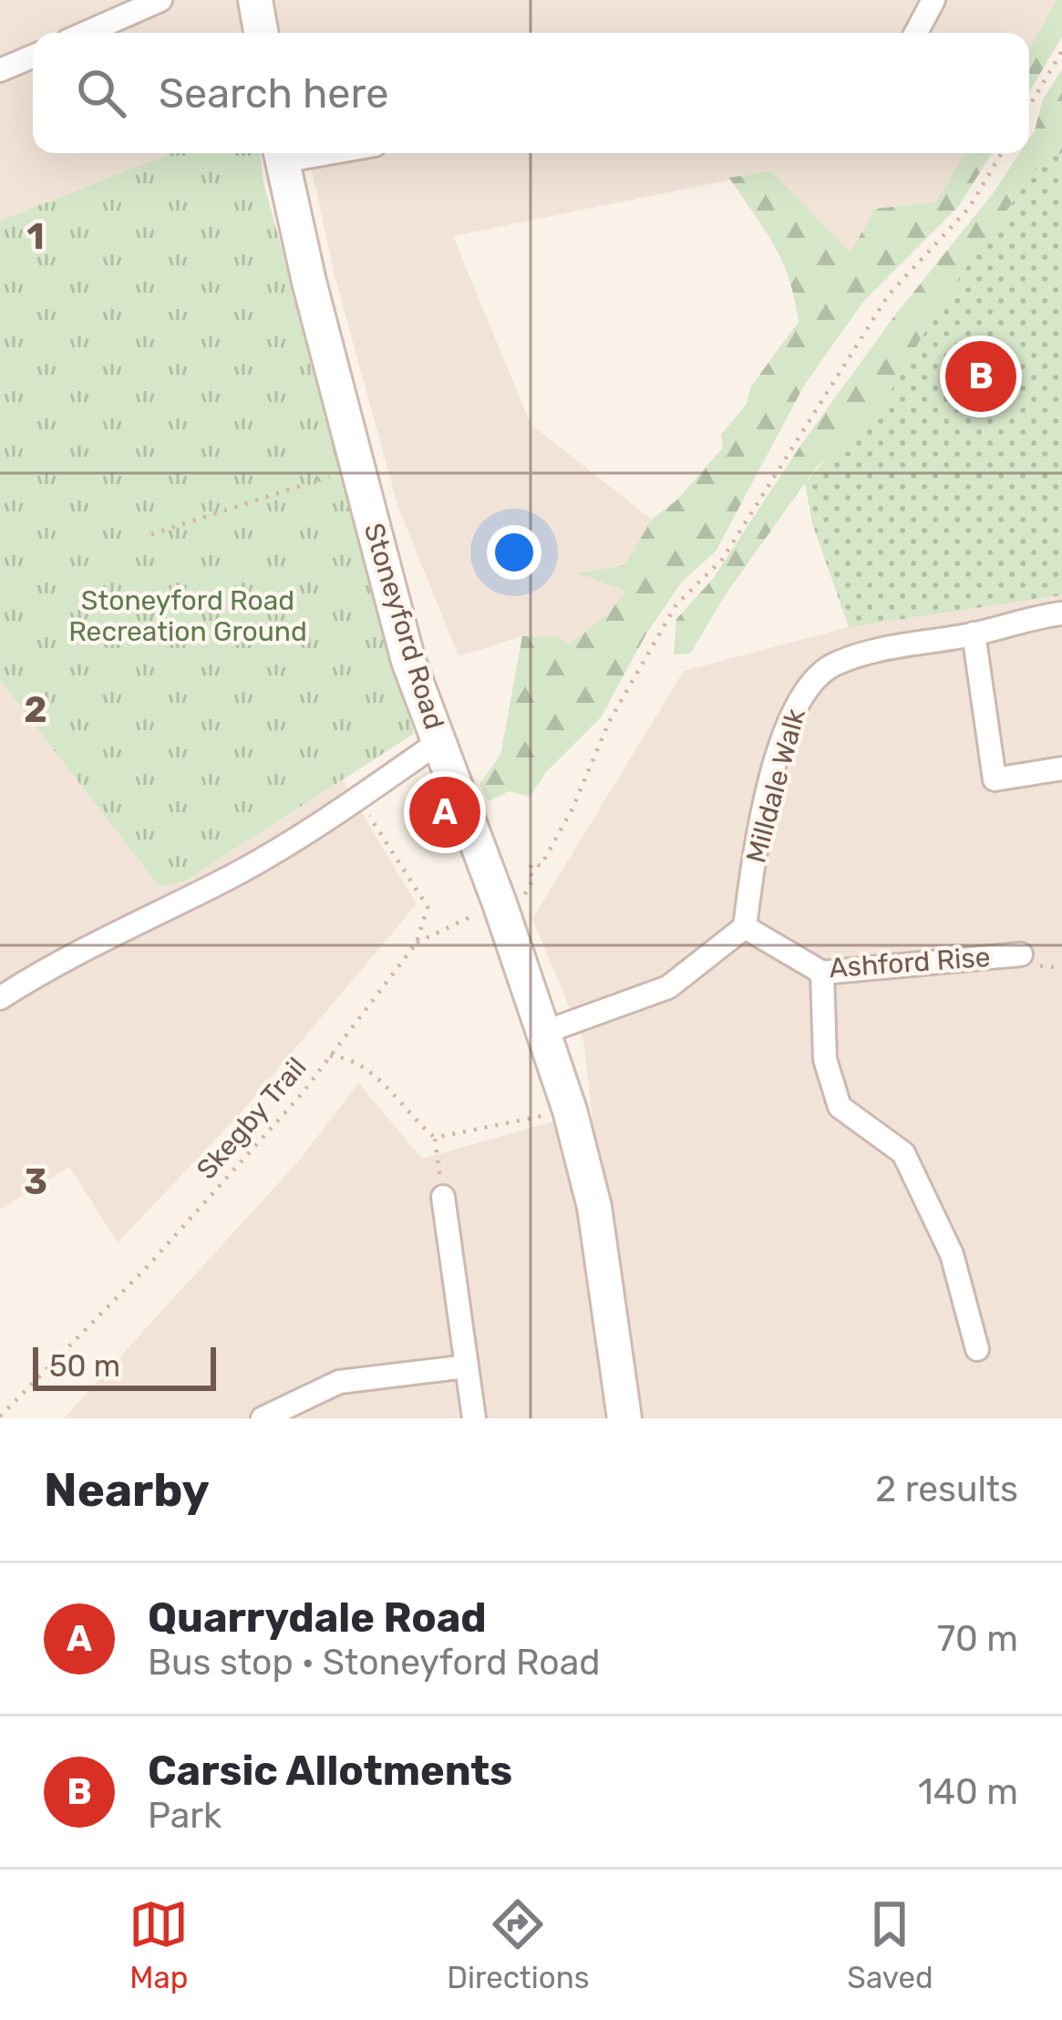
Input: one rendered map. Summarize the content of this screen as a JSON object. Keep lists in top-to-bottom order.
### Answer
{
  "streets": {
    "main road": ["Stoneyford Road"],
    "street": ["Milldale Walk", "Ashford Rise"],
    "path": ["Skegby Trail"]
  },
  "crossings": [
    ["Milldale Walk", "Ashford Rise"]
  ],
  "parks": ["Stoneyford Road Recreation Ground"],
  "scale_bar": "50 m",
  "page": {
    "search": "Search here",
    "pins": ["B", "A"],
    "scale": "50 m",
    "heading": ["Nearby", "2 results"],
    "list": [
      {
        "mark": "A",
        "name": "Quarrydale Road",
        "note": "Bus stop · Stoneyford Road",
        "value": "70 m"
      },
      {
        "mark": "B",
        "name": "Carsic Allotments",
        "note": "Park",
        "value": "140 m"
      }
    ],
    "nav": ["Map", "Directions", "Saved"]
  },
  "grid": {
    "rows": ["1", "2", "3"]
  }
}
